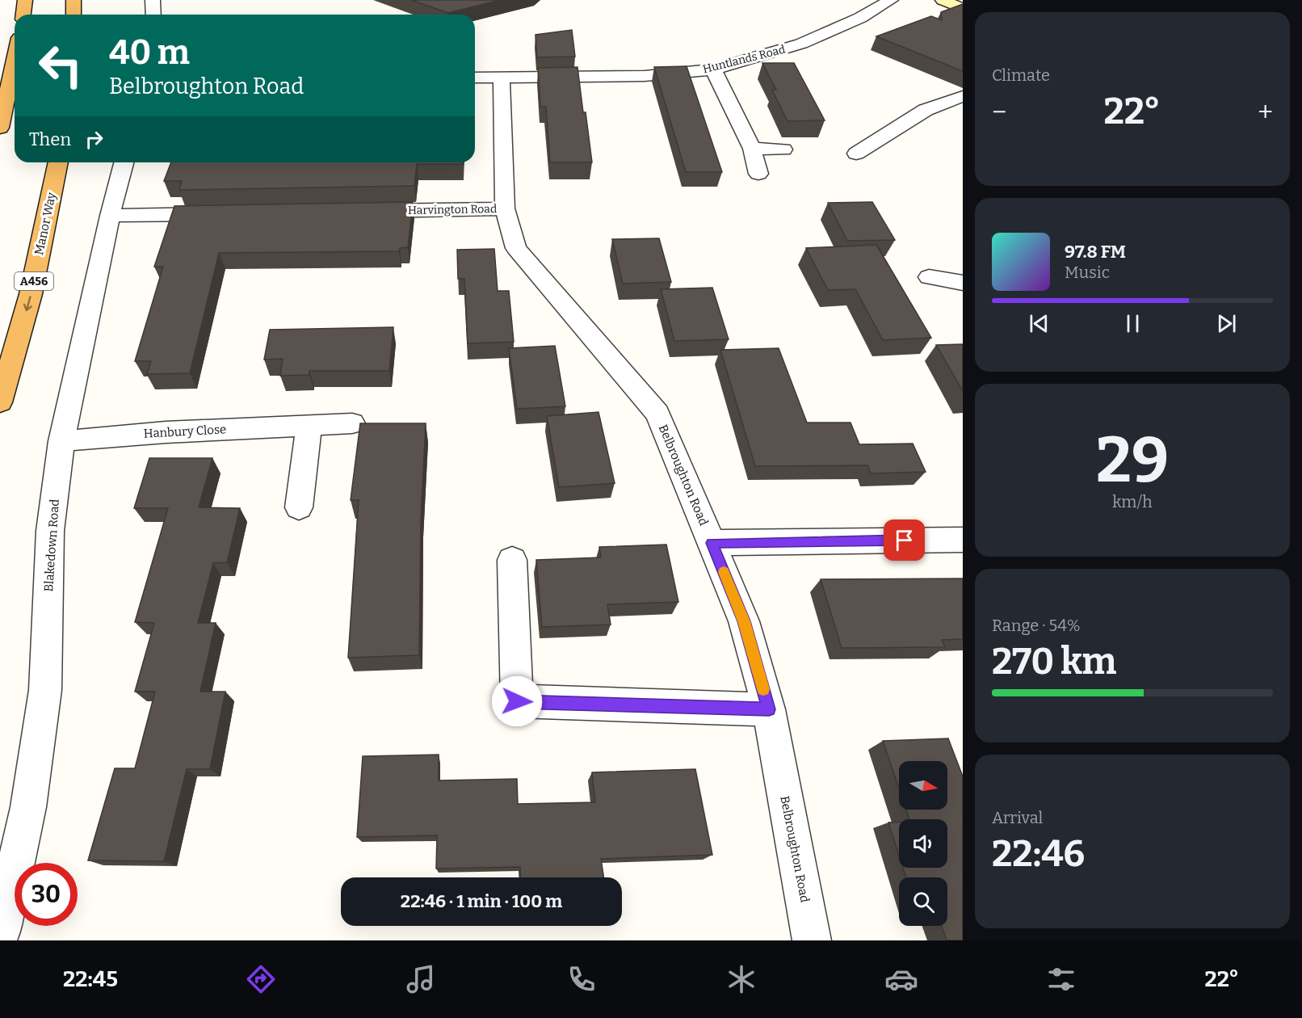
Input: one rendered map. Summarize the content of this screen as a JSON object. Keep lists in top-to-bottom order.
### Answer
{
  "streets": {
    "highway": ["Manor Way", "A456"],
    "street": [
      "Huntlands Road",
      "Harvington Road",
      "Hanbury Close",
      "Belbroughton Road",
      "Blakedown Road"
    ]
  },
  "crossings": [
    ["Huntlands Road", "Belbroughton Road"],
    ["Harvington Road", "Belbroughton Road"],
    ["Hanbury Close", "Blakedown Road"]
  ],
  "one_way": ["Manor Way"],
  "north": "right",
  "page": {
    "tile": [
      "Climate",
      ["29", "km/h"],
      ["Range · 54%", "270 km"],
      ["Arrival", "22:46"]
    ],
    "turn": ["40 m", "Belbroughton Road"],
    "heat": ["−", "22°", "+"],
    "then": "Then",
    "song": ["97.8 FM", "Music"],
    "limit": "30",
    "trip": "22:46 · 1 min · 100 m",
    "tabs": ["22:45", "22°"]
  }
}
